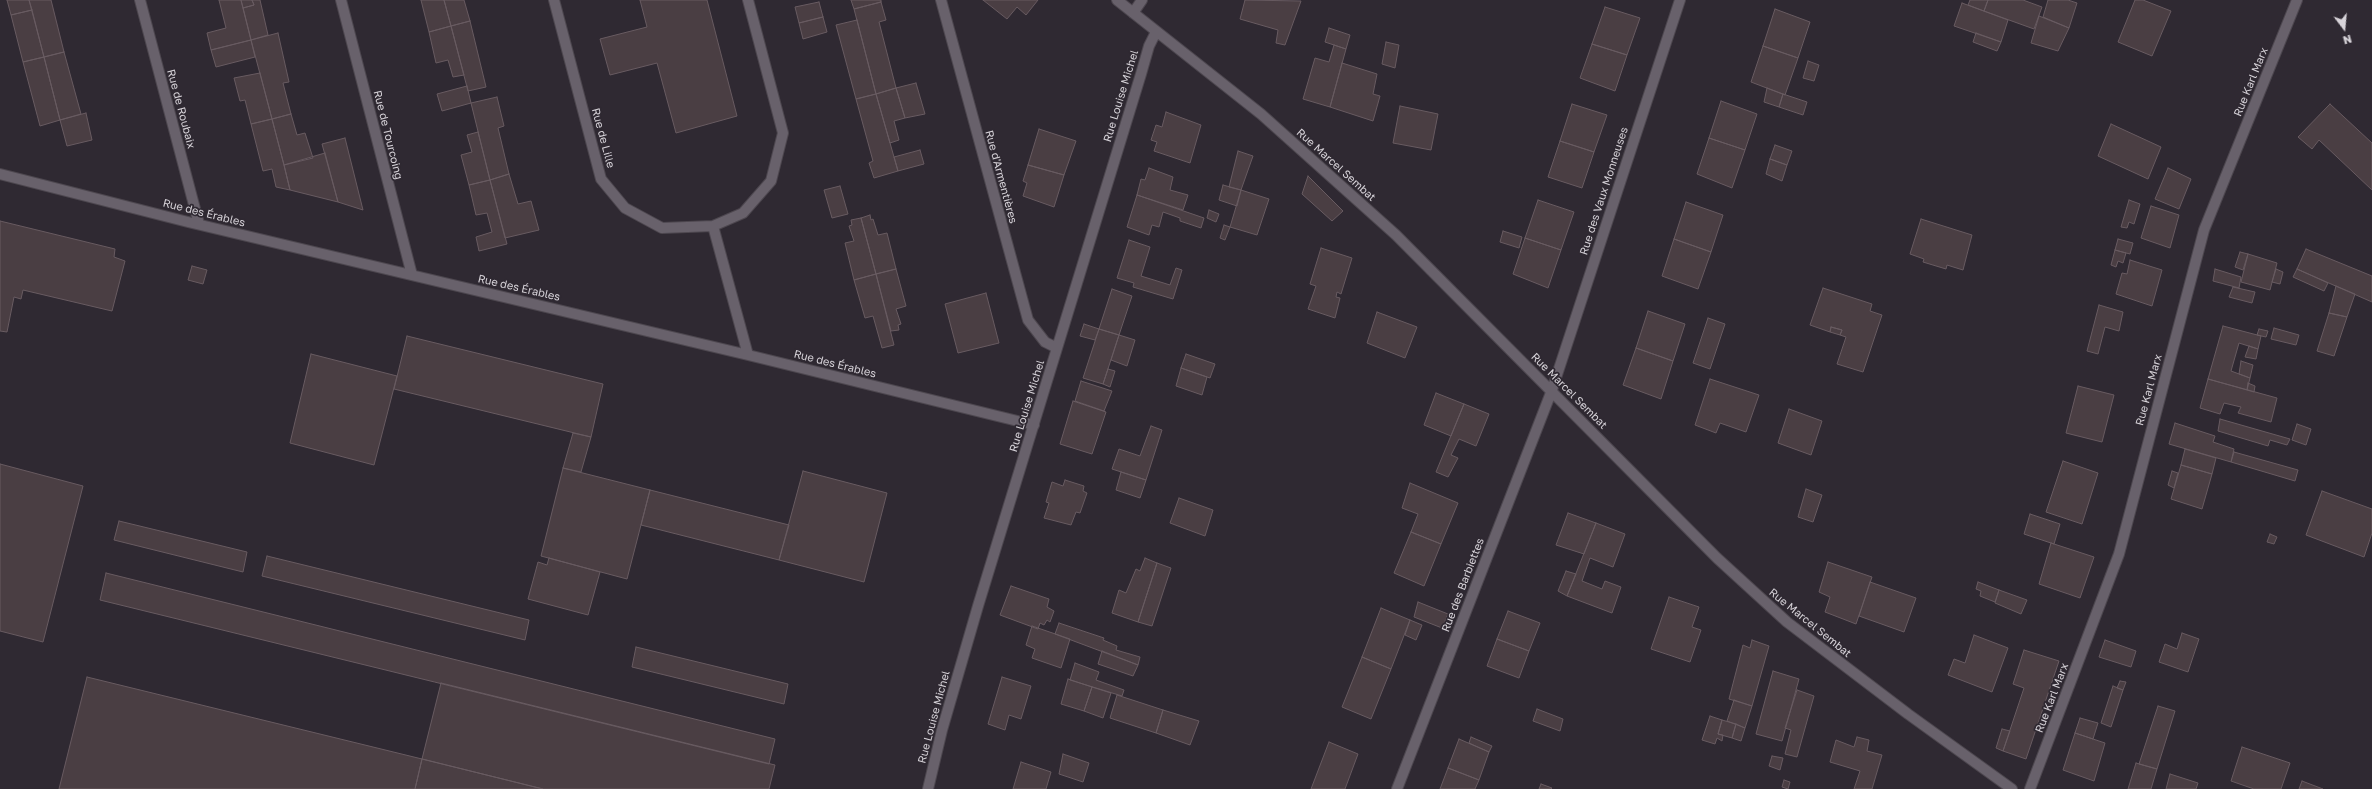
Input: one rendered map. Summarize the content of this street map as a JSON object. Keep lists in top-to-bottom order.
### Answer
{
  "streets": {
    "street": [
      "Rue Karl Marx",
      "Rue Louise Michel",
      "Rue de Roubaix",
      "Rue de Tourcoing",
      "Rue de Lille",
      "Rue Marcel Sembat",
      "Rue d'Armentières",
      "Rue des Vaux Monneuses",
      "Rue des Érables",
      "Rue des Barbiettes"
    ]
  },
  "crossings": [
    ["Rue Louise Michel", "Rue Marcel Sembat"],
    ["Rue Louise Michel", "Rue d'Armentières"],
    ["Rue Louise Michel", "Rue des Érables"],
    ["Rue de Roubaix", "Rue des Érables"],
    ["Rue de Tourcoing", "Rue des Érables"],
    ["Rue Marcel Sembat", "Rue des Vaux Monneuses"],
    ["Rue Marcel Sembat", "Rue des Barbiettes"],
    ["Rue des Vaux Monneuses", "Rue des Barbiettes"]
  ],
  "north": "bottom"
}
